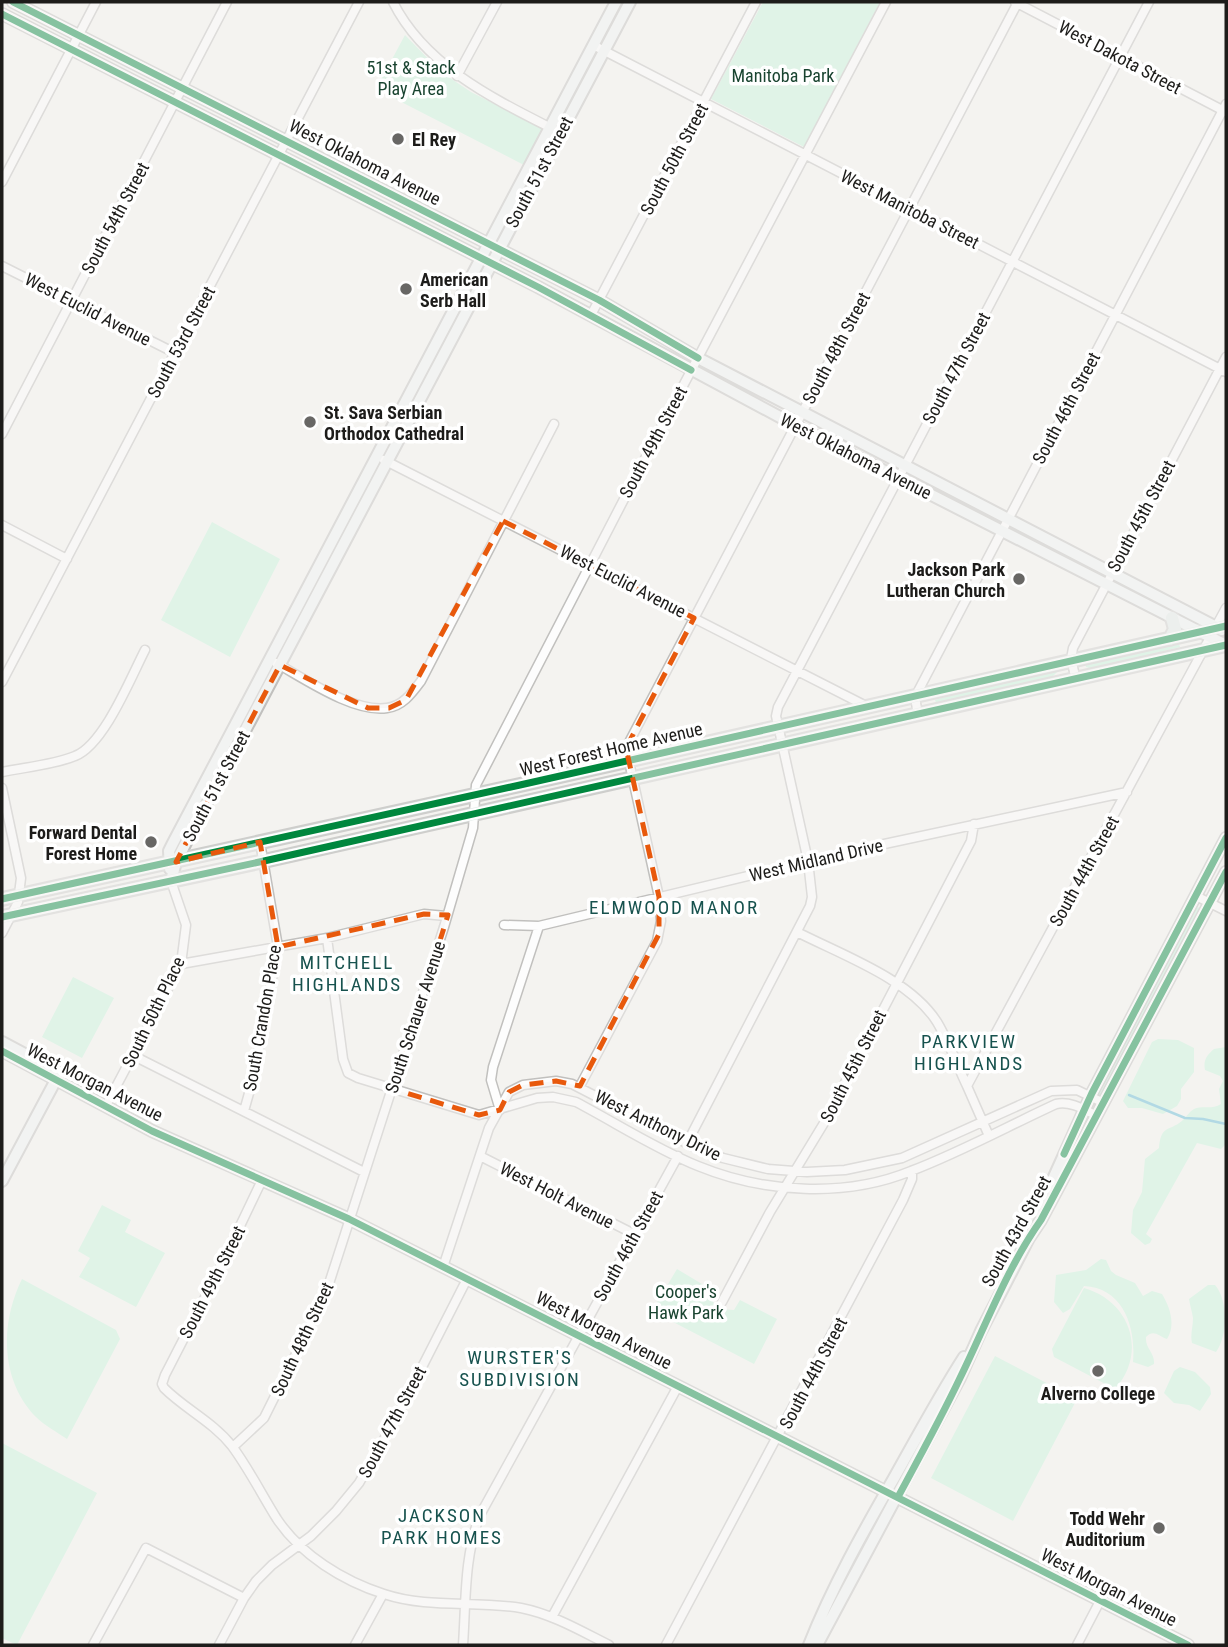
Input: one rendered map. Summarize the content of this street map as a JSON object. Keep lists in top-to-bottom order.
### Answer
{
  "streets": {
    "main road": [
      "West Oklahoma Avenue",
      "South 51st Street",
      "West Forest Home Avenue",
      "West Morgan Avenue",
      "South 43rd Street"
    ],
    "street": [
      "West Dakota Street",
      "South 50th Street",
      "West Manitoba Street",
      "South 54th Street",
      "West Euclid Avenue",
      "South 53rd Street",
      "South 48th Street",
      "South 47th Street",
      "South 46th Street",
      "South 49th Street",
      "South 45th Street",
      "West Midland Drive",
      "South 44th Street",
      "South 50th Place",
      "South Schauer Avenue",
      "South Crandon Place",
      "West Anthony Drive",
      "West Holt Avenue"
    ]
  },
  "crossings": [
    ["West Dakota Street", "South 48th Street"],
    ["West Dakota Street", "South 47th Street"],
    ["West Dakota Street", "South 46th Street"],
    ["South 50th Street", "West Oklahoma Avenue"],
    ["South 50th Street", "West Manitoba Street"],
    ["West Oklahoma Avenue", "South 51st Street"],
    ["West Oklahoma Avenue", "South 54th Street"],
    ["West Oklahoma Avenue", "South 53rd Street"],
    ["West Oklahoma Avenue", "South 48th Street"],
    ["West Oklahoma Avenue", "South 47th Street"],
    ["West Oklahoma Avenue", "South 46th Street"],
    ["West Oklahoma Avenue", "South 49th Street"],
    ["West Oklahoma Avenue", "South 45th Street"],
    ["West Oklahoma Avenue", "West Forest Home Avenue"],
    ["West Oklahoma Avenue", "South 44th Street"],
    ["South 51st Street", "West Manitoba Street"],
    ["South 51st Street", "West Euclid Avenue"],
    ["South 51st Street", "West Forest Home Avenue"],
    ["South 51st Street", "South 50th Place"],
    ["West Manitoba Street", "South 48th Street"],
    ["West Manitoba Street", "South 47th Street"],
    ["West Manitoba Street", "South 46th Street"],
    ["West Manitoba Street", "South 49th Street"],
    ["West Manitoba Street", "South 45th Street"],
    ["South 54th Street", "West Euclid Avenue"],
    ["West Euclid Avenue", "South 53rd Street"],
    ["West Euclid Avenue", "South 48th Street"],
    ["West Euclid Avenue", "South 47th Street"],
    ["West Euclid Avenue", "South 49th Street"],
    ["West Euclid Avenue", "West Forest Home Avenue"],
    ["South 48th Street", "South 49th Street"],
    ["South 48th Street", "West Forest Home Avenue"],
    ["South 48th Street", "South Schauer Avenue"],
    ["South 48th Street", "West Morgan Avenue"],
    ["South 47th Street", "West Forest Home Avenue"],
    ["South 47th Street", "West Morgan Avenue"],
    ["South 46th Street", "West Forest Home Avenue"],
    ["South 46th Street", "West Morgan Avenue"],
    ["South 46th Street", "West Anthony Drive"],
    ["South 46th Street", "West Holt Avenue"],
    ["South 49th Street", "West Forest Home Avenue"],
    ["South 49th Street", "South Schauer Avenue"],
    ["South 49th Street", "West Morgan Avenue"],
    ["South 45th Street", "West Forest Home Avenue"],
    ["South 45th Street", "West Midland Drive"],
    ["South 45th Street", "West Anthony Drive"],
    ["West Forest Home Avenue", "South 44th Street"],
    ["West Forest Home Avenue", "South 50th Place"],
    ["West Forest Home Avenue", "South Schauer Avenue"],
    ["West Forest Home Avenue", "South Crandon Place"],
    ["West Midland Drive", "South 44th Street"],
    ["South 44th Street", "West Morgan Avenue"],
    ["South 44th Street", "West Anthony Drive"],
    ["South 50th Place", "West Morgan Avenue"],
    ["South Schauer Avenue", "West Morgan Avenue"],
    ["South Schauer Avenue", "West Anthony Drive"],
    ["West Morgan Avenue", "South 43rd Street"],
    ["West Anthony Drive", "South 43rd Street"]
  ],
  "districts": [
    "ELMWOOD MANOR",
    "MITCHELL HIGHLANDS",
    "PARKVIEW HIGHLANDS",
    "WURSTER'S SUBDIVISION",
    "JACKSON PARK HOMES"
  ],
  "parks": ["51st & Stack Play Area", "Manitoba Park", "Cooper's Hawk Park"],
  "places": [
    "El Rey",
    "American Serb Hall",
    "St. Sava Serbian Orthodox Cathedral",
    "Jackson Park Lutheran Church",
    "Forward Dental Forest Home",
    "Alverno College",
    "Todd Wehr Auditorium"
  ]
}
